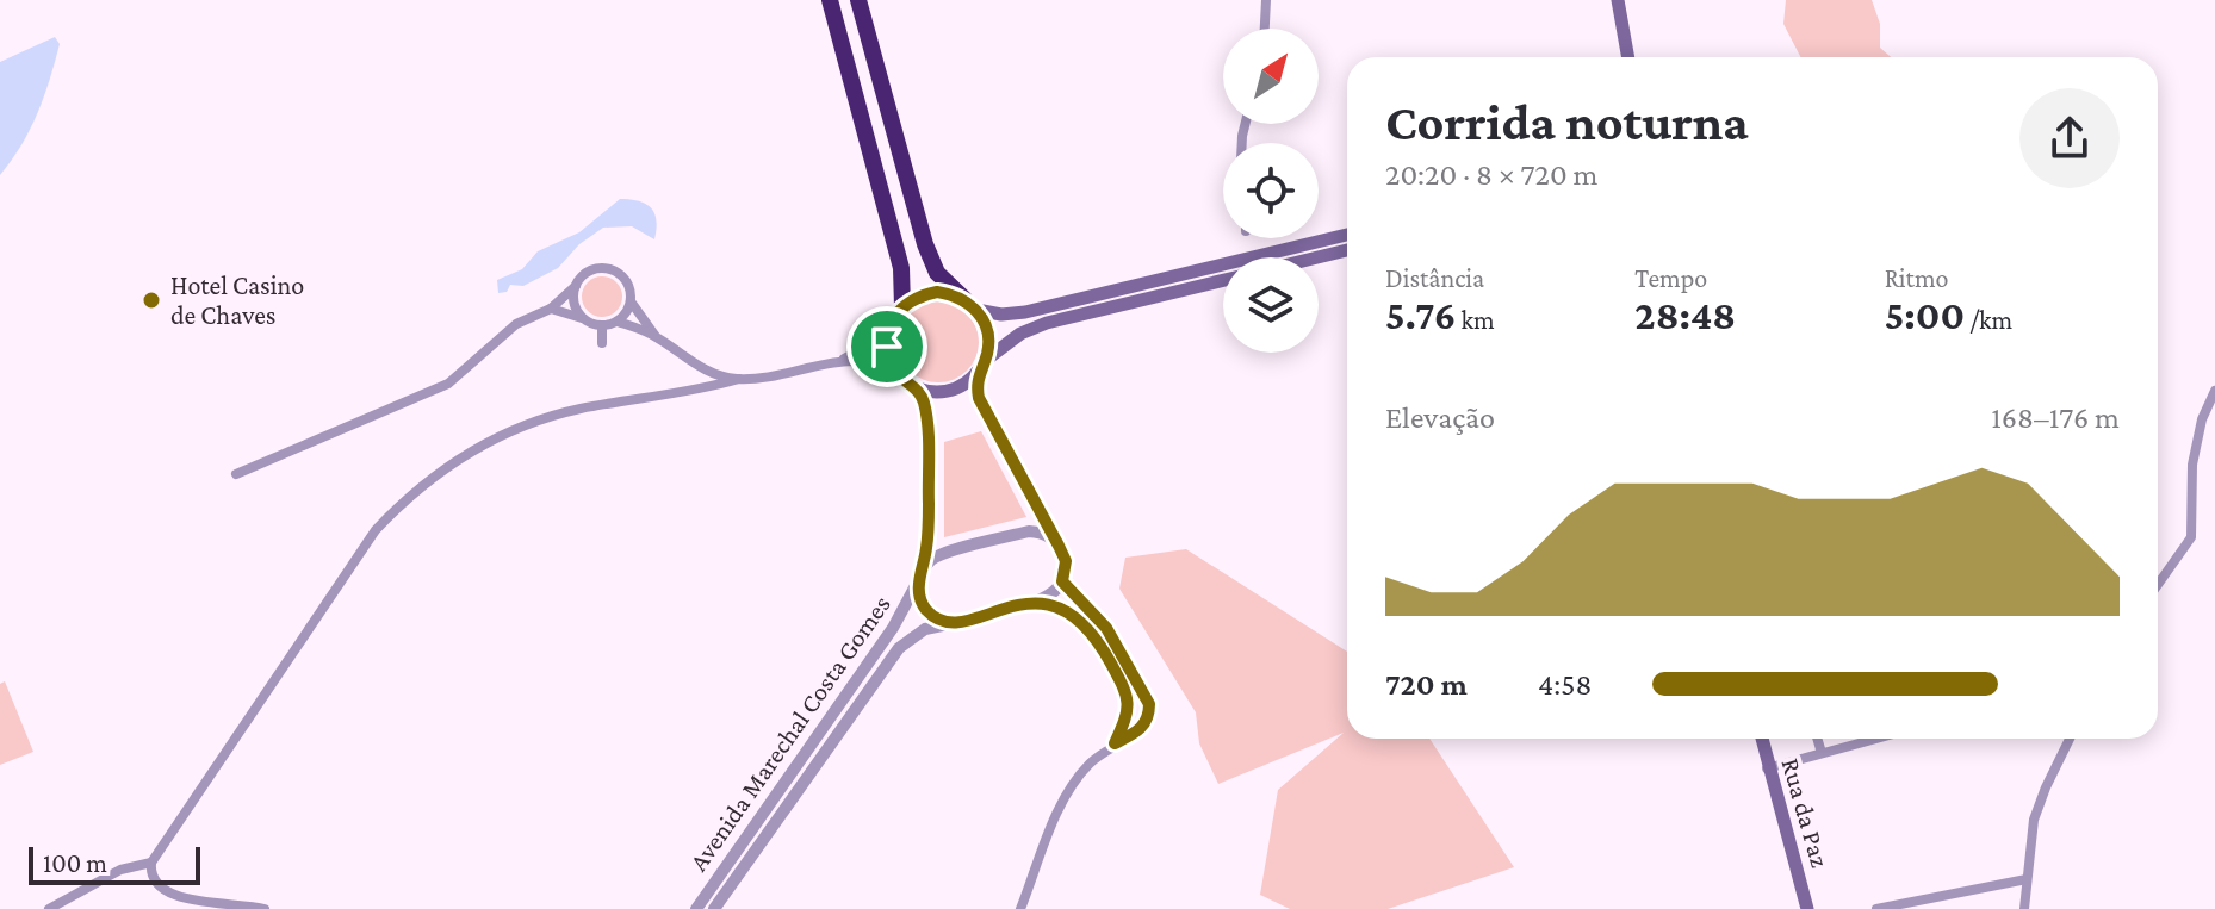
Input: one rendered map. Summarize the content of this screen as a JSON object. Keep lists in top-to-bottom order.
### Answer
{
  "streets": {
    "main road": ["Rua da Paz"],
    "street": ["Avenida Marechal Costa Gomes"]
  },
  "places": ["Hotel Casino de Chaves"],
  "scale_bar": "100 m",
  "north": "top right",
  "page": {
    "heading": ["Corrida noturna", "20:20 · 8 × 720 m"],
    "stats": [
      ["Distância", "5.76 km"],
      ["Tempo", "28:48"],
      ["Ritmo", "5:00 /km"]
    ],
    "chart": ["Elevação", "168–176 m"],
    "list": [
      {
        "name": "720 m",
        "note": "4:58"
      }
    ],
    "scale": "100 m"
  }
}
